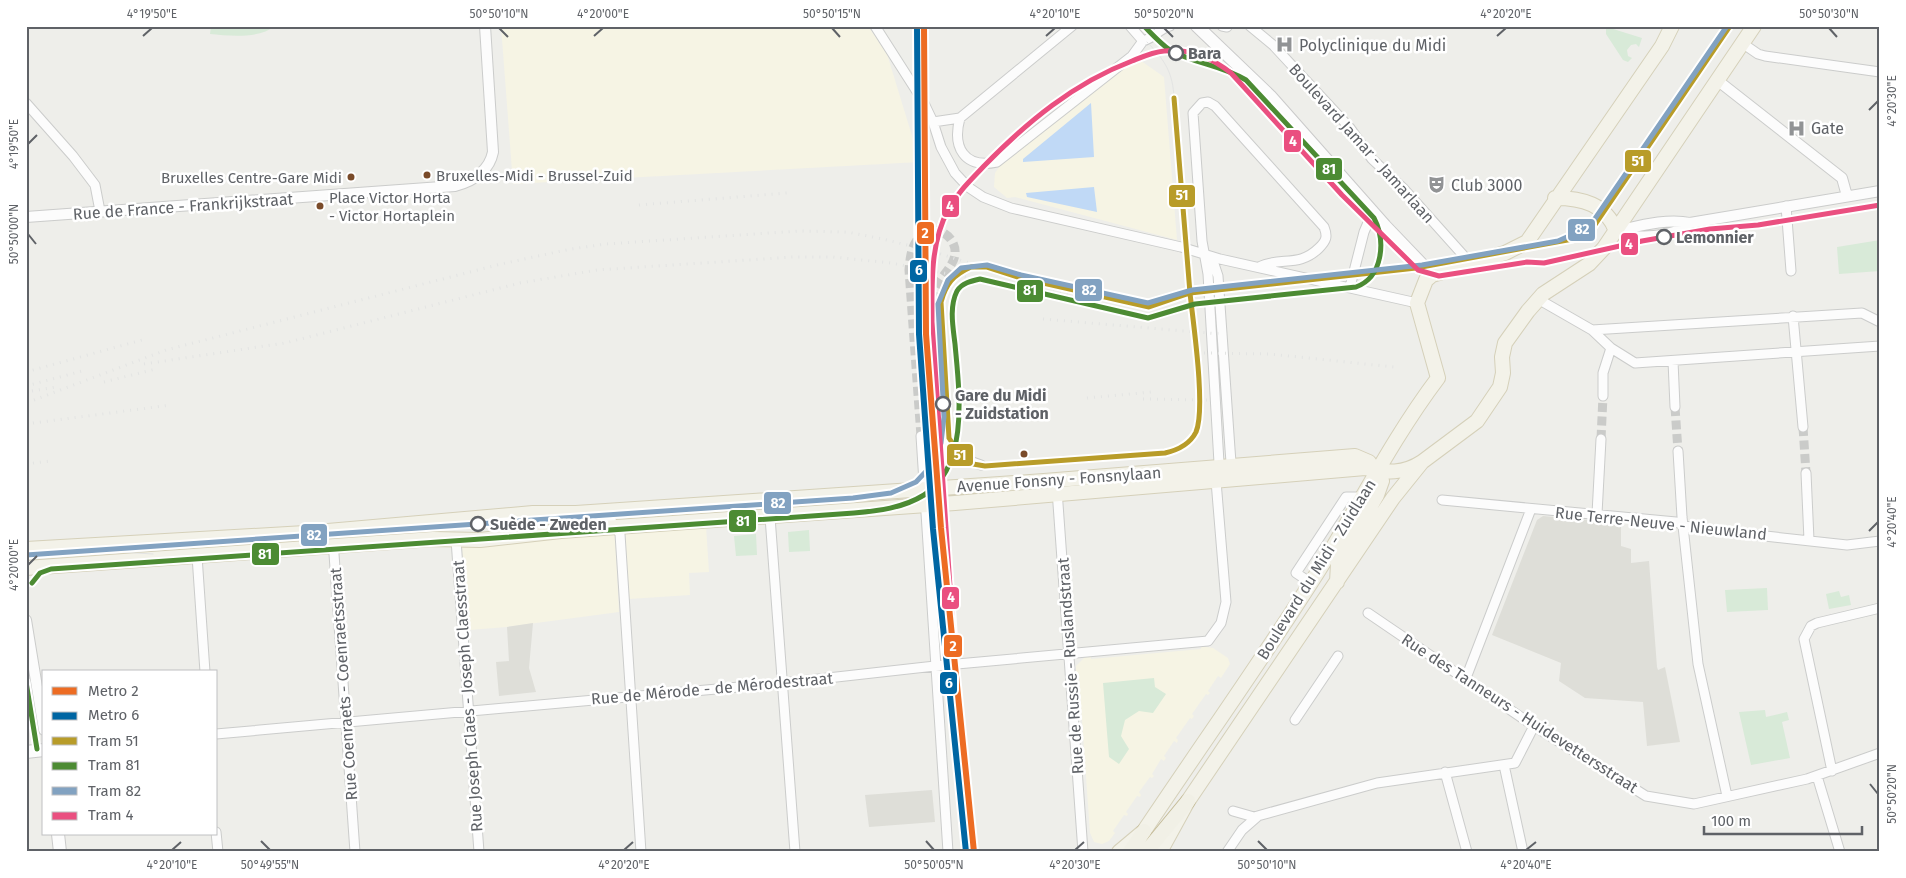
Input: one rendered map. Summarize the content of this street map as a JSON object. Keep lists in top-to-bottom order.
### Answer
{
  "streets": {
    "highway": ["Boulevard du Midi - Zuidlaan"],
    "main road": ["Avenue Fonsny - Fonsnylaan"],
    "street": [
      "Boulevard Jamar - Jamarlaan",
      "Rue de France - Frankrijkstraat",
      "Rue Terre-Neuve - Nieuwland",
      "Rue de Russie - Ruslandstraat",
      "Rue Coenraets - Coenraetsstraat",
      "Rue de Mérode - de Mérodestraat",
      "Rue Joseph Claes - Joseph Claesstraat",
      "Rue des Tanneurs - Huidevettersstraat"
    ]
  },
  "crossings": [
    ["Avenue Fonsny - Fonsnylaan", "Boulevard du Midi - Zuidlaan"],
    ["Avenue Fonsny - Fonsnylaan", "Rue de Russie - Ruslandstraat"],
    ["Avenue Fonsny - Fonsnylaan", "Rue Coenraets - Coenraetsstraat"],
    ["Avenue Fonsny - Fonsnylaan", "Rue de Mérode - de Mérodestraat"],
    ["Avenue Fonsny - Fonsnylaan", "Rue Joseph Claes - Joseph Claesstraat"],
    ["Boulevard du Midi - Zuidlaan", "Rue de Mérode - de Mérodestraat"],
    ["Rue de Russie - Ruslandstraat", "Rue de Mérode - de Mérodestraat"],
    ["Rue Coenraets - Coenraetsstraat", "Rue de Mérode - de Mérodestraat"],
    ["Rue de Mérode - de Mérodestraat", "Rue Joseph Claes - Joseph Claesstraat"]
  ],
  "places": {
    "hospital": ["Polyclinique du Midi", "Gate"],
    "other": [
      "Bara",
      "Bruxelles-Midi - Brussel-Zuid",
      "Bruxelles Centre-Gare Midi",
      "Place Victor Horta - Victor Hortaplein",
      "Lemonnier",
      "Gare du Midi - Zuidstation",
      "Suède - Zweden"
    ],
    "theatre": ["Club 3000"]
  },
  "lines": [
    "metro line 2",
    "metro line 6",
    "tram line 51",
    "tram line 81",
    "tram line 82",
    "tram line 4"
  ],
  "legend": [
    "Metro 2",
    "Metro 6",
    "Tram 51",
    "Tram 81",
    "Tram 82",
    "Tram 4"
  ],
  "scale_bar": "100 m",
  "coordinates": [
    "4°19'50\"E",
    "50°50'10\"N",
    "4°20'00\"E",
    "50°50'15\"N",
    "4°20'10\"E",
    "50°50'20\"N",
    "4°20'20\"E",
    "50°50'30\"N",
    "4°20'30\"E",
    "50°50'00\"N",
    "4°20'40\"E",
    "50°49'55\"N",
    "50°50'05\"N"
  ]
}
